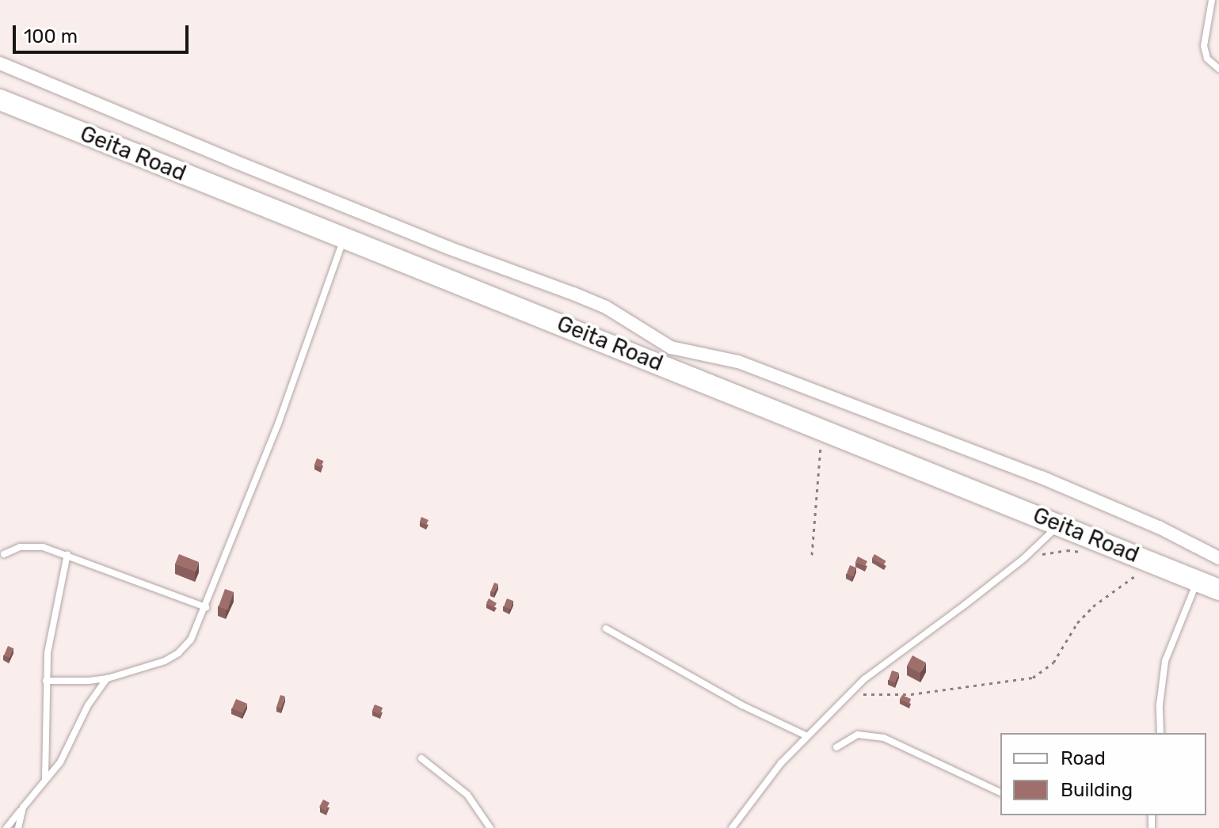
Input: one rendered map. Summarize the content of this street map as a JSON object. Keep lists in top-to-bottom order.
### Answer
{
  "streets": {
    "highway": ["Geita Road"]
  },
  "legend": ["Road", "Building"],
  "scale_bar": "100 m"
}
